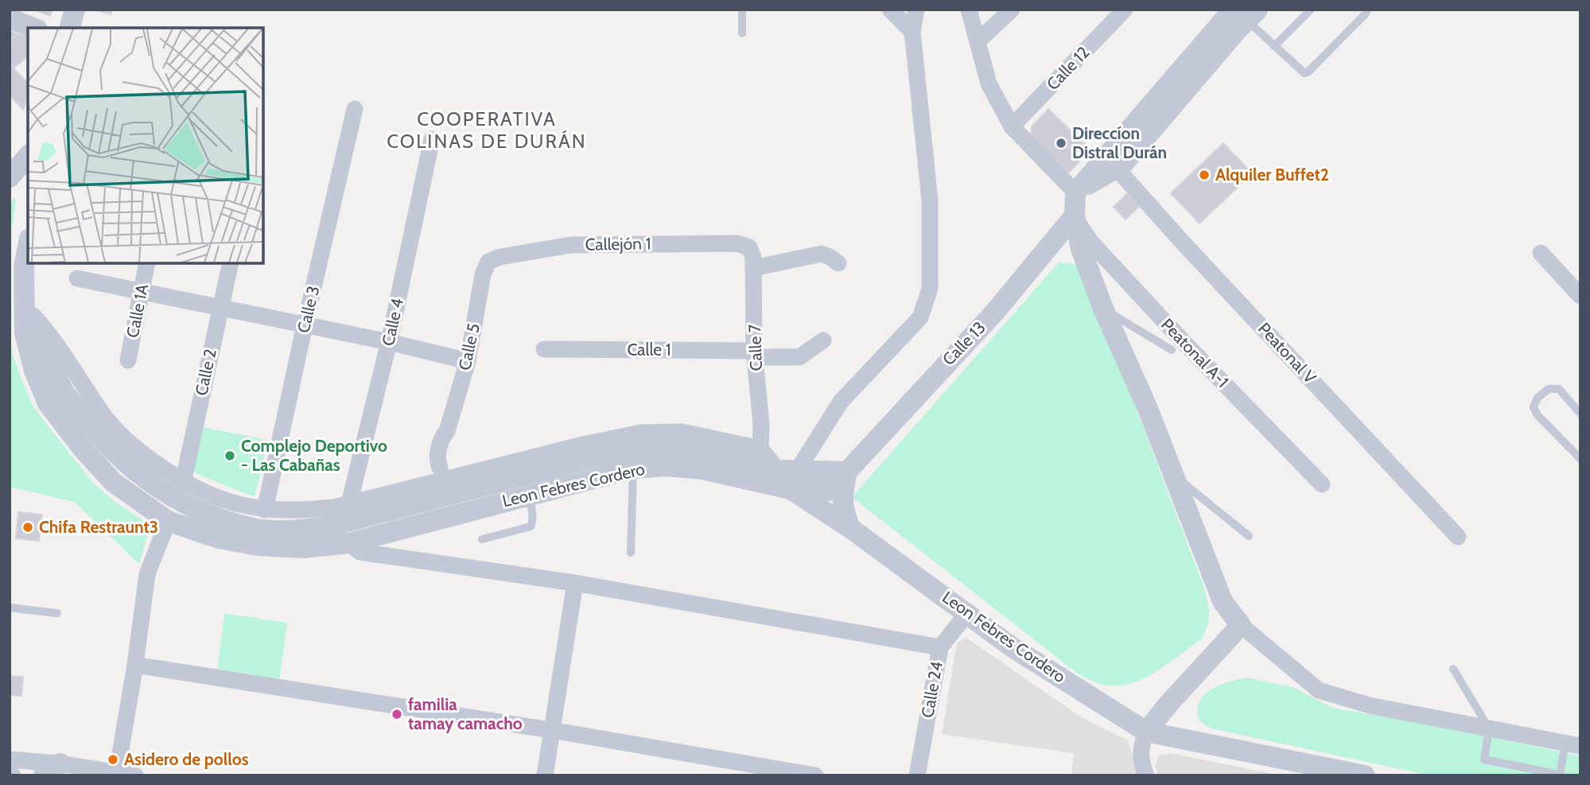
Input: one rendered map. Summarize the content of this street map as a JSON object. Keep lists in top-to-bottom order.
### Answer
{
  "streets": {
    "street": [
      "Calle 12",
      "Callejón 1",
      "Calle 3",
      "Calle 1A",
      "Calle 4",
      "Calle 13",
      "Calle 5",
      "Calle 7",
      "Calle 1",
      "Peatonal A-1",
      "Peatonal V",
      "Calle 2",
      "Leon Febres Cordero",
      "Calle 24"
    ]
  },
  "crossings": [
    ["Callejón 1", "Calle 5"],
    ["Callejón 1", "Calle 7"],
    ["Calle 13", "Peatonal A-1"],
    ["Calle 13", "Leon Febres Cordero"],
    ["Calle 5", "Leon Febres Cordero"],
    ["Calle 7", "Calle 1"],
    ["Leon Febres Cordero", "Calle 24"]
  ],
  "districts": ["COOPERATIVA COLINAS DE DURÁN"],
  "places": [
    "Direccíon Distral Durán",
    "Alquiler Buffet2",
    "Complejo Deportivo - Las Cabañas",
    "Chifa Restraunt3",
    "familia tamay camacho",
    "Asidero de pollos"
  ]
}
